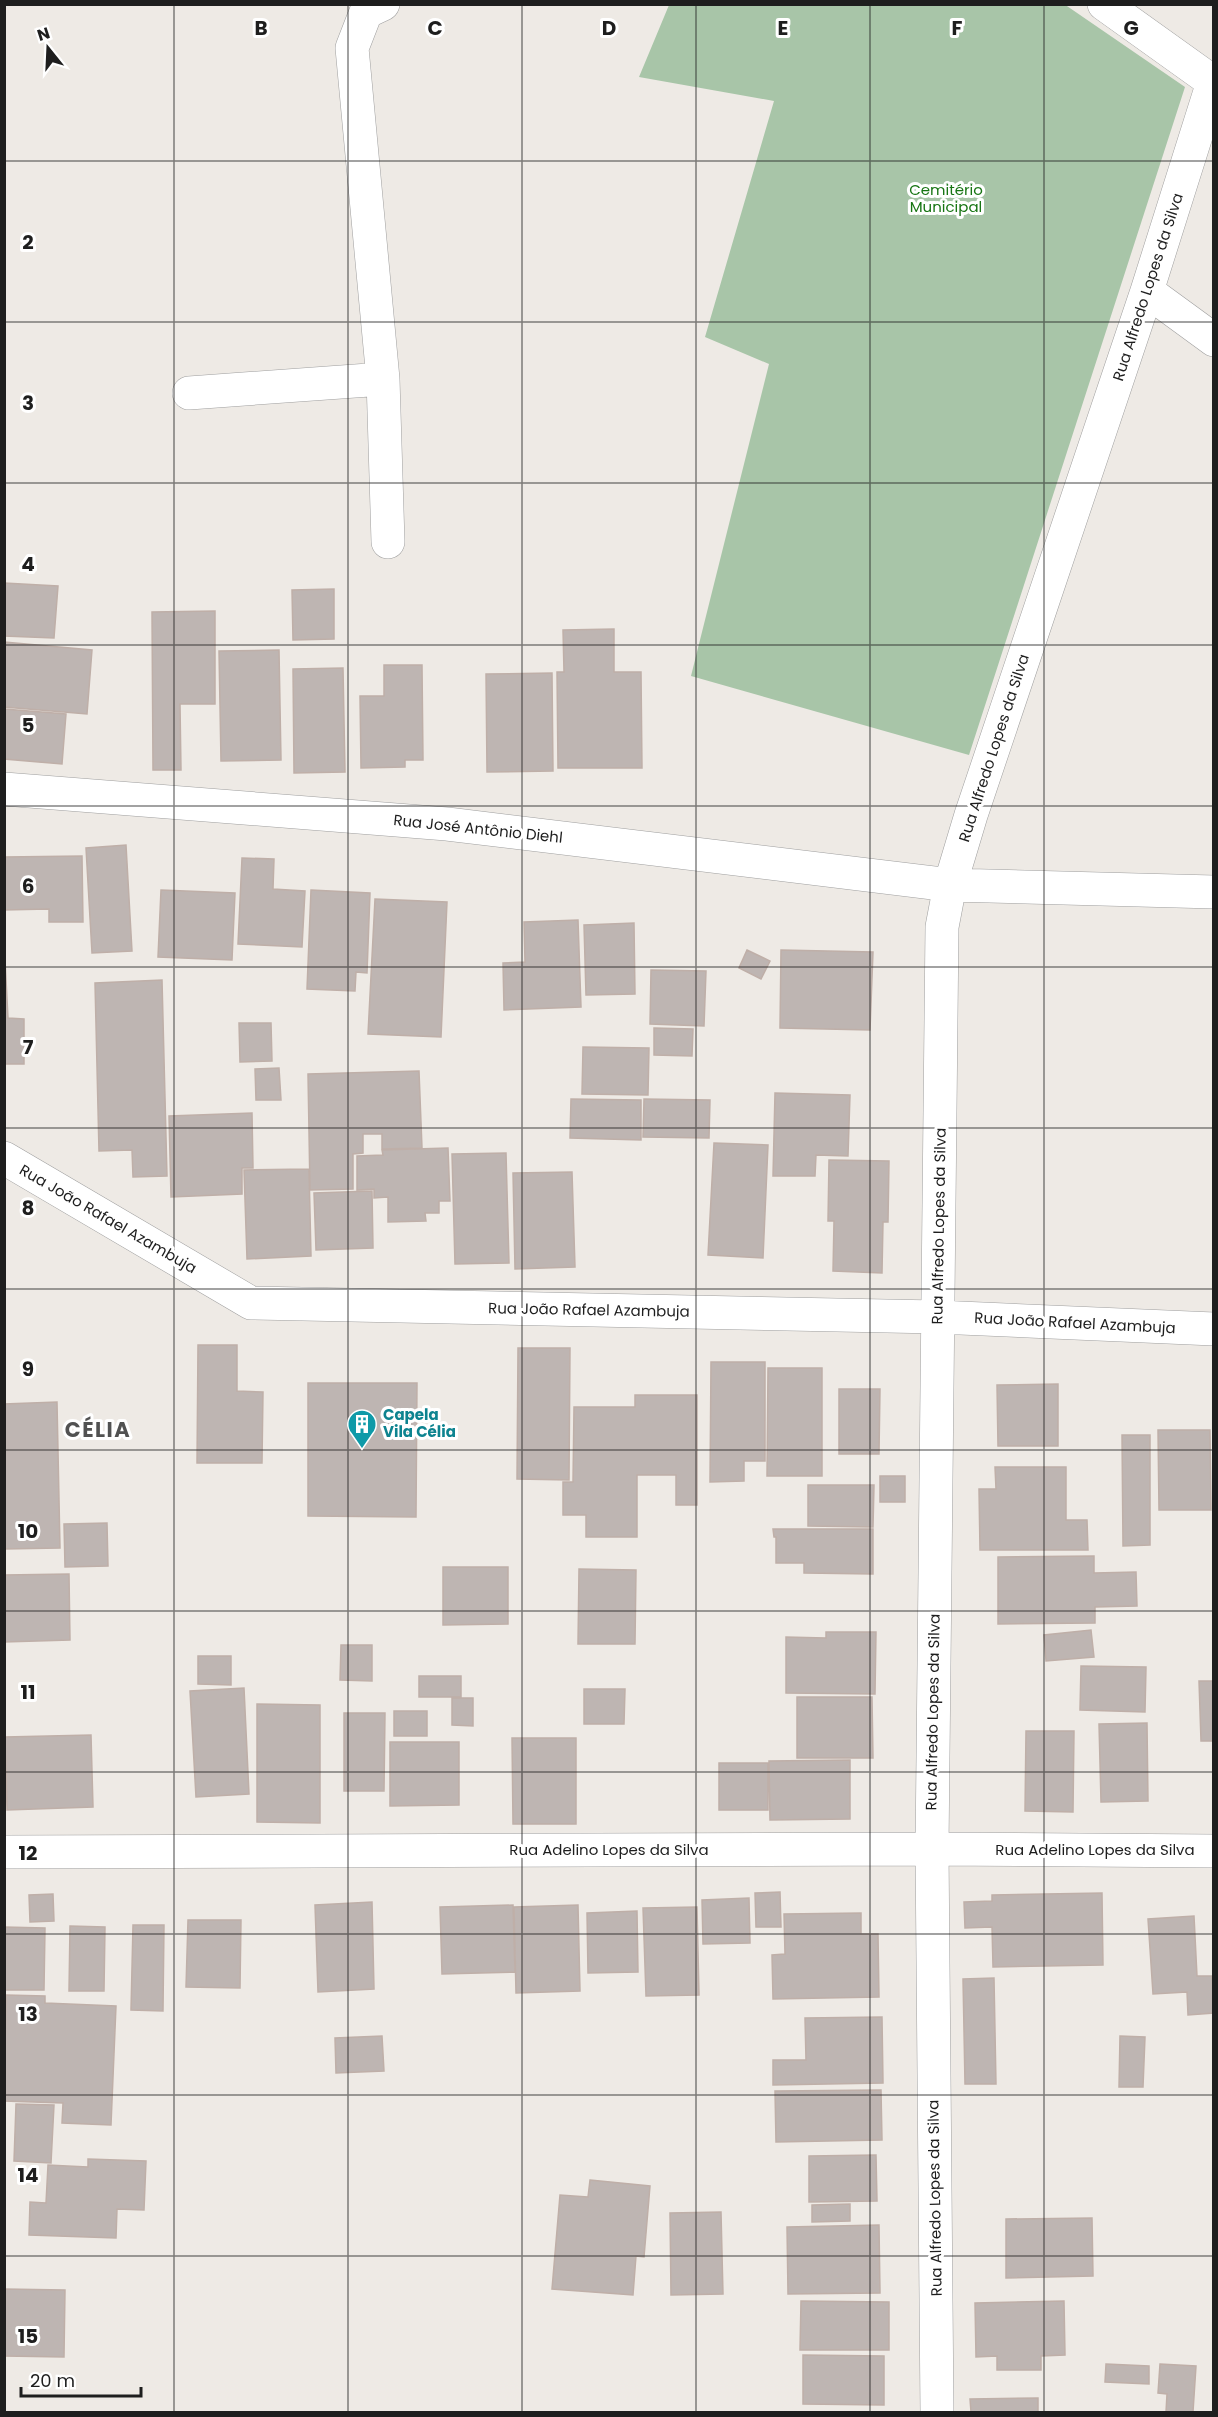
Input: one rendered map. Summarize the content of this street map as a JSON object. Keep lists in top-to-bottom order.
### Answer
{
  "streets": {
    "street": [
      "Rua Alfredo Lopes da Silva",
      "Rua José Antônio Diehl",
      "Rua João Rafael Azambuja",
      "Rua Adelino Lopes da Silva"
    ]
  },
  "crossings": [
    ["Rua Alfredo Lopes da Silva", "Rua José Antônio Diehl"],
    ["Rua Alfredo Lopes da Silva", "Rua João Rafael Azambuja"],
    ["Rua Alfredo Lopes da Silva", "Rua Adelino Lopes da Silva"]
  ],
  "districts": ["CÉLIA"],
  "parks": ["Cemitério Municipal"],
  "places": {
    "building": ["Capela Vila Célia"]
  },
  "scale_bar": "20 m",
  "north": "top",
  "grid": {
    "columns": [
      "B",
      "C",
      "D",
      "E",
      "F",
      "G"
    ],
    "rows": [
      "2",
      "3",
      "4",
      "5",
      "6",
      "7",
      "8",
      "9",
      "10",
      "11",
      "12",
      "13",
      "14",
      "15"
    ]
  }
}
